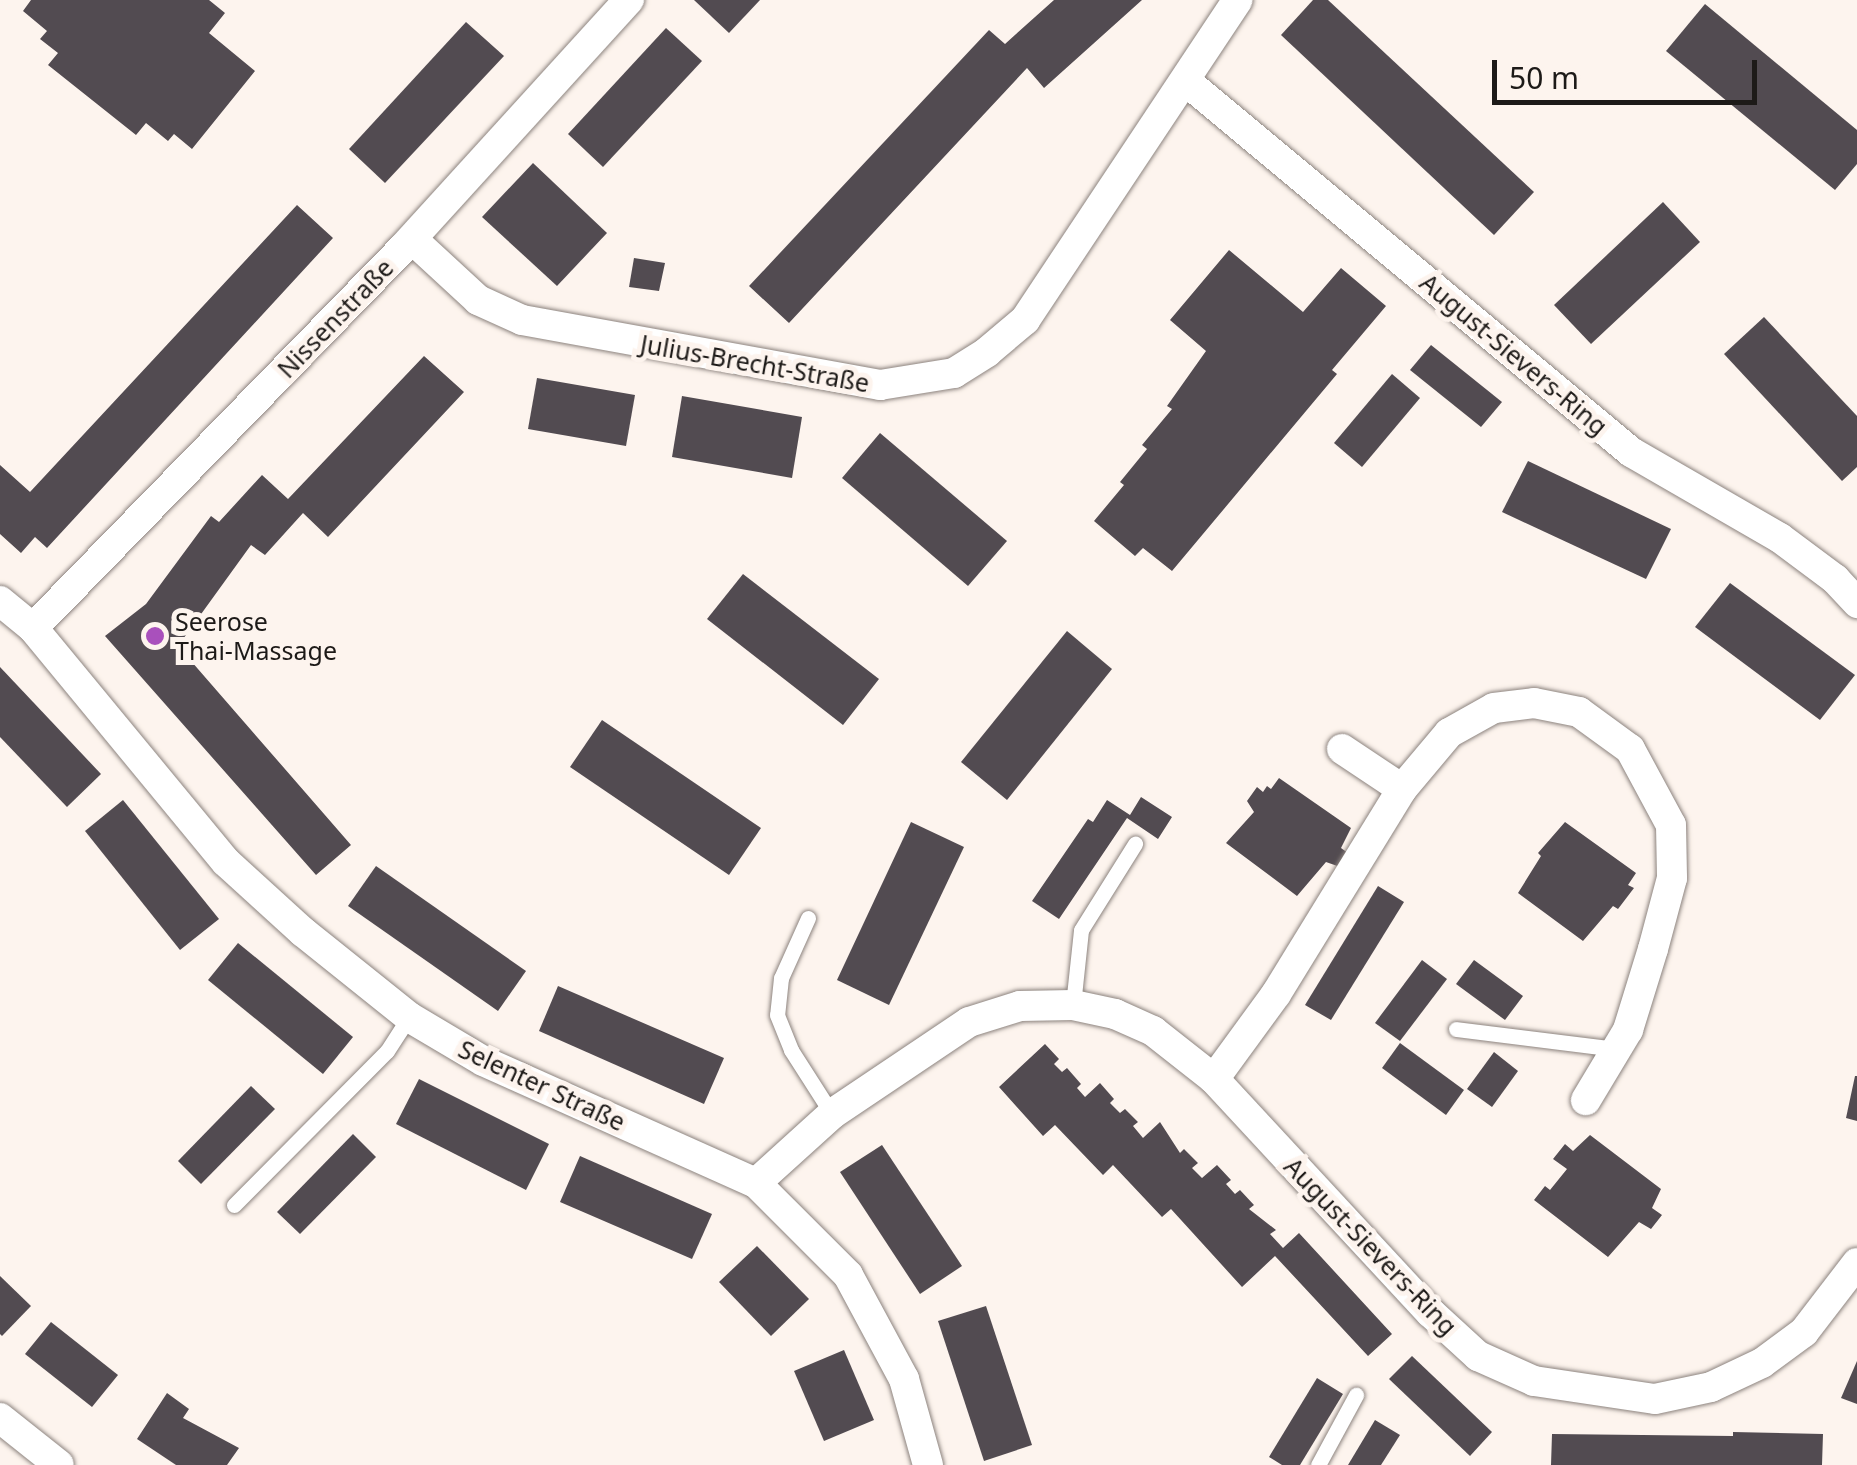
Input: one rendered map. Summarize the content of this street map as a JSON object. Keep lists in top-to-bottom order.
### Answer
{
  "streets": {
    "street": [
      "Nissenstraße",
      "August-Sievers-Ring",
      "Julius-Brecht-Straße",
      "Selenter Straße"
    ]
  },
  "crossings": [
    ["Nissenstraße", "Julius-Brecht-Straße"],
    ["Nissenstraße", "Selenter Straße"],
    ["August-Sievers-Ring", "Julius-Brecht-Straße"],
    ["August-Sievers-Ring", "Selenter Straße"]
  ],
  "places": ["Seerose Thai-Massage"],
  "scale_bar": "50 m"
}
